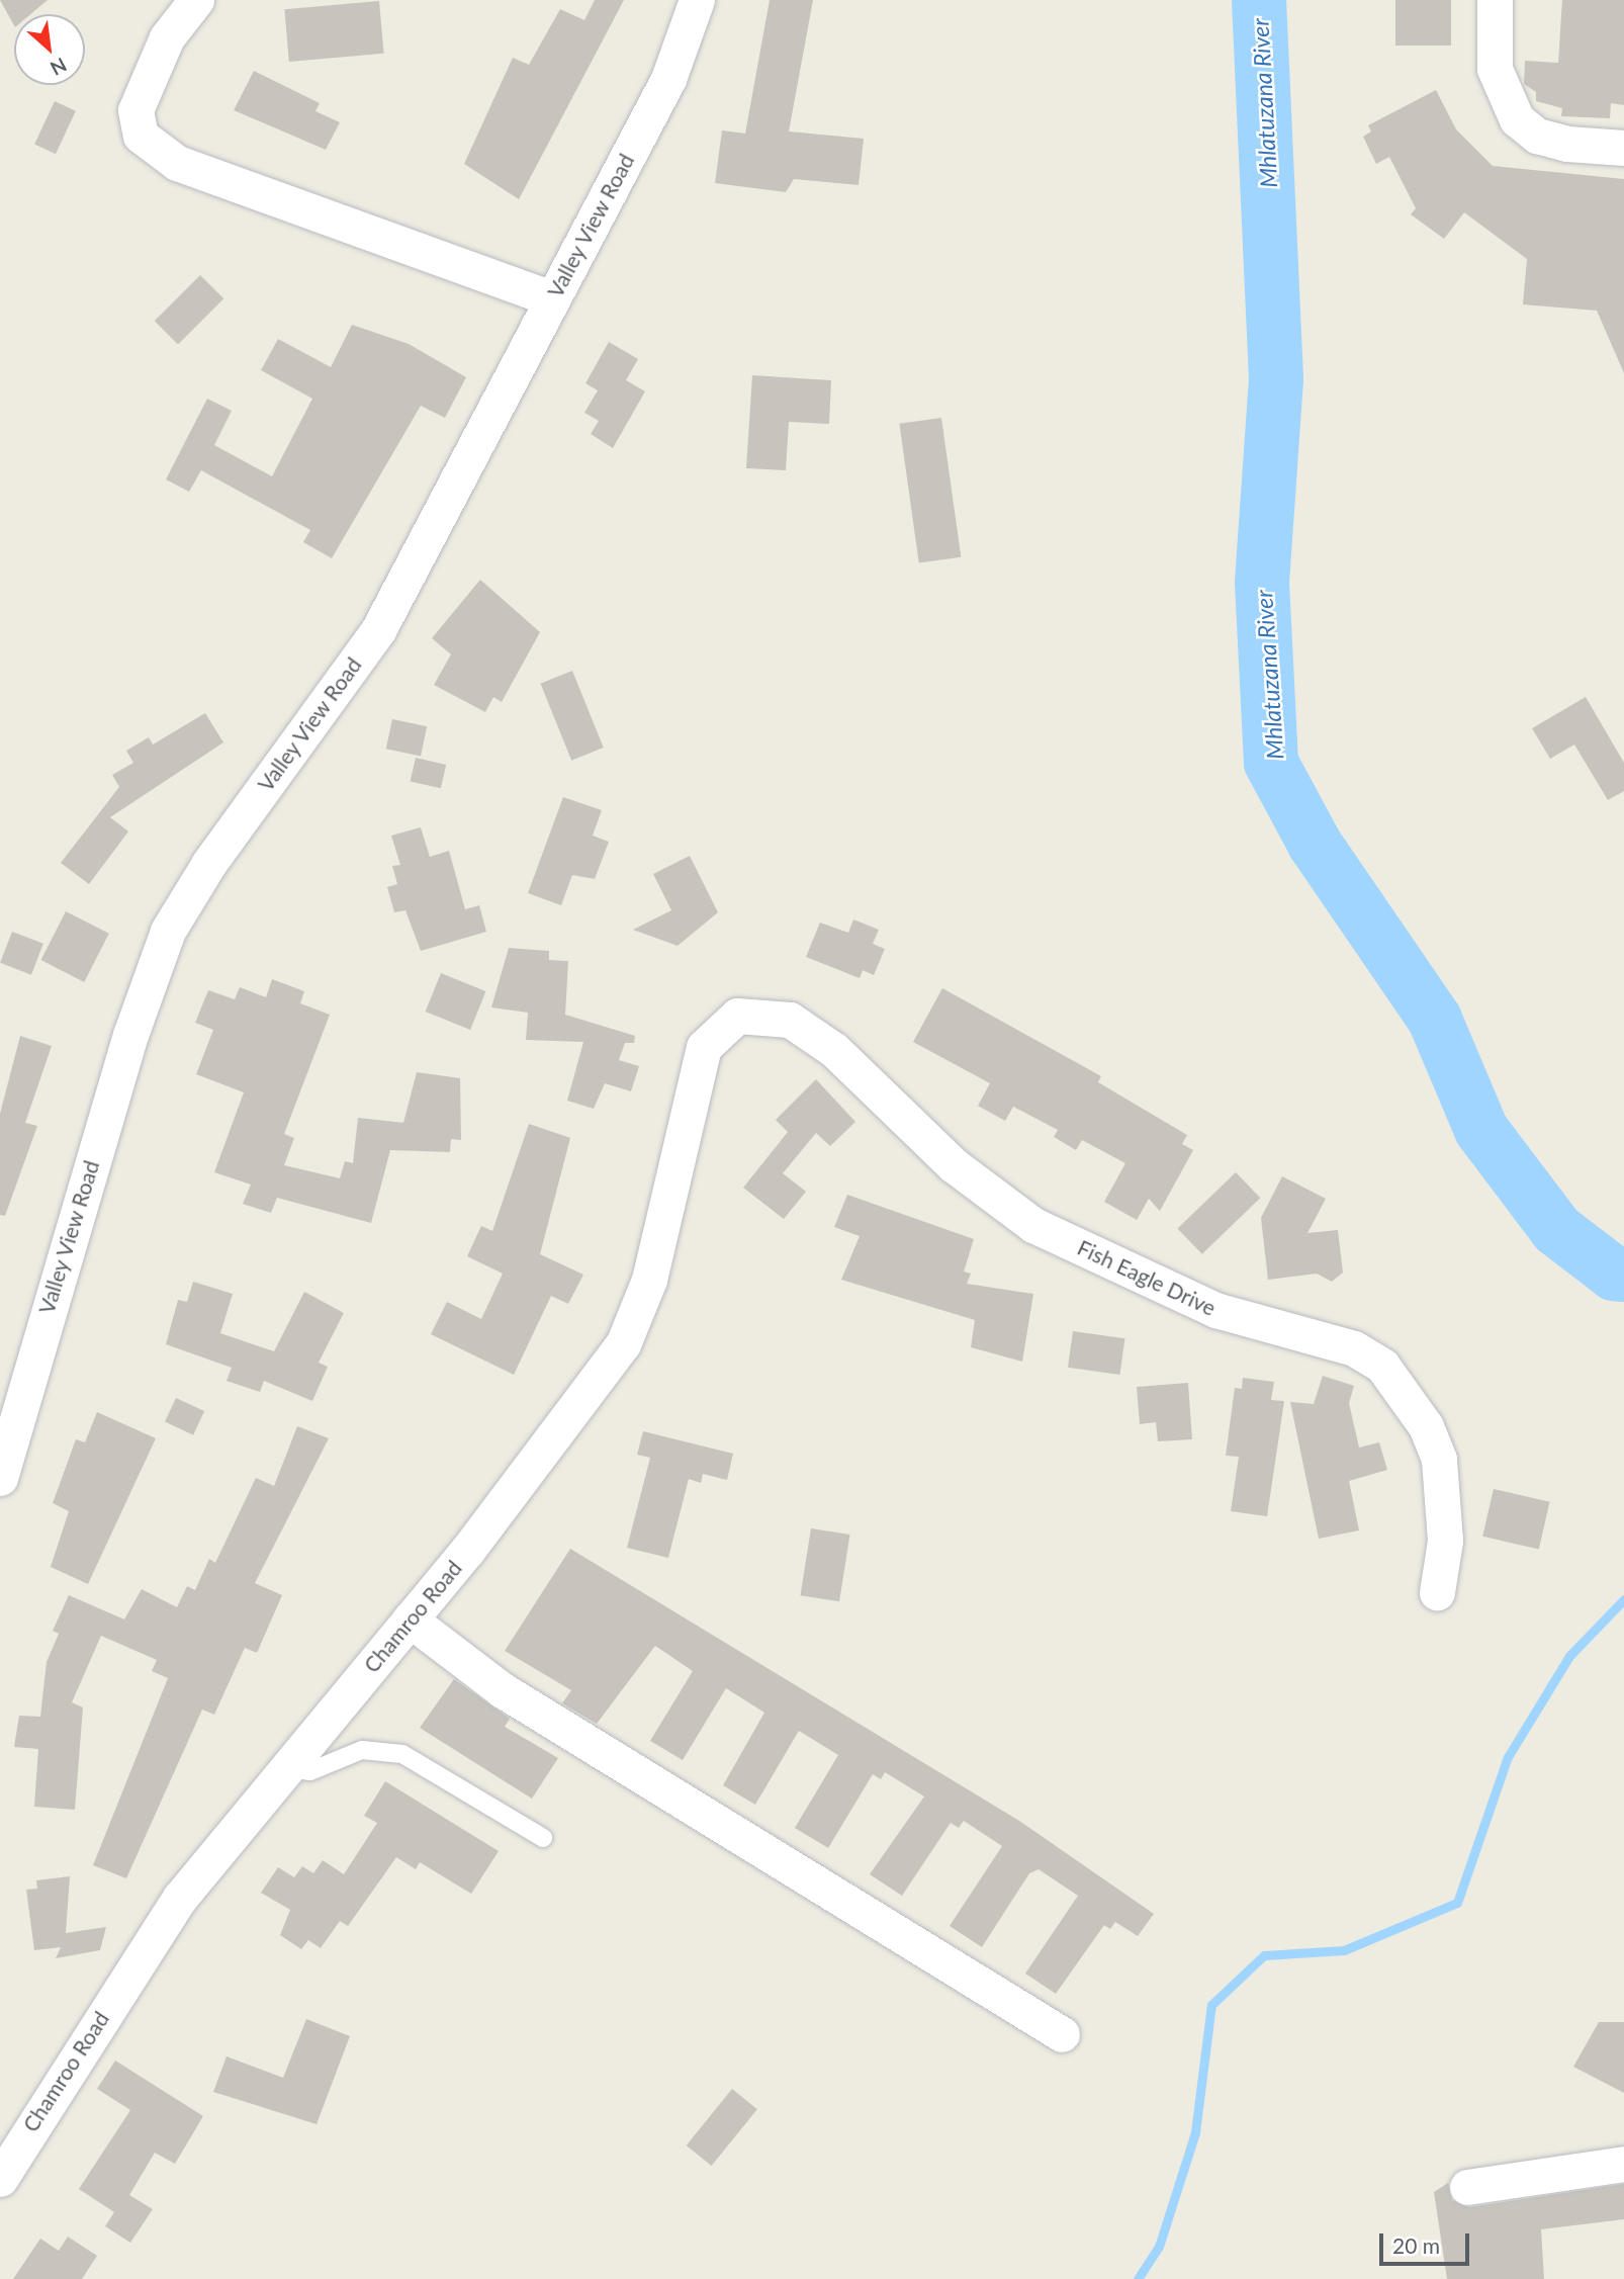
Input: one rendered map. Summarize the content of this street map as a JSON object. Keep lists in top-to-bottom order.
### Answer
{
  "streets": {
    "street": ["Valley View Road", "Fish Eagle Drive", "Chamroo Road"]
  },
  "crossings": [
    ["Fish Eagle Drive", "Chamroo Road"]
  ],
  "water": ["Mhlatuzana River"],
  "scale_bar": "20 m",
  "north": "bottom right"
}
